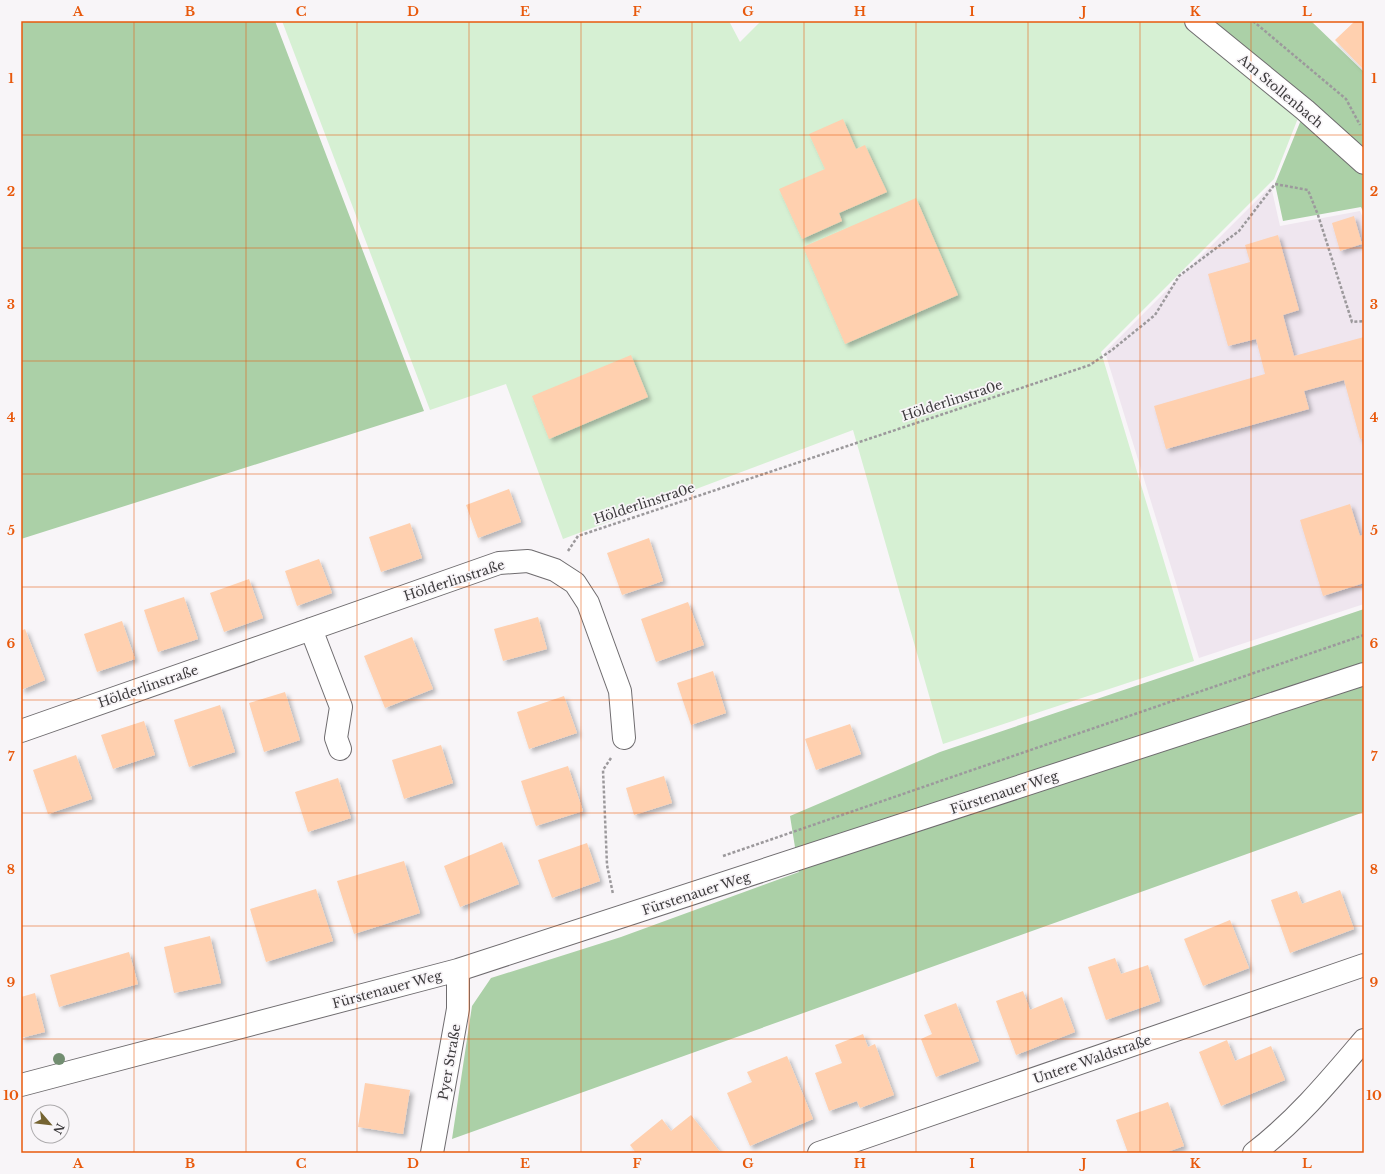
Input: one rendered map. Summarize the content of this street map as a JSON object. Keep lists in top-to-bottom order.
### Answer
{
  "streets": {
    "street": [
      "Am Stollenbach",
      "Hölderlinstraße",
      "Fürstenauer Weg",
      "Untere Waldstraße",
      "Pyer Straße"
    ],
    "path": ["Hölderlinstra0e"]
  },
  "crossings": [
    ["Hölderlinstra0e", "Hölderlinstraße"],
    ["Fürstenauer Weg", "Pyer Straße"]
  ],
  "north": "bottom right",
  "grid": {
    "columns": [
      "A",
      "B",
      "C",
      "D",
      "E",
      "F",
      "G",
      "H",
      "I",
      "J",
      "K",
      "L"
    ],
    "rows": [
      "1",
      "2",
      "3",
      "4",
      "5",
      "6",
      "7",
      "8",
      "9",
      "10"
    ]
  }
}
